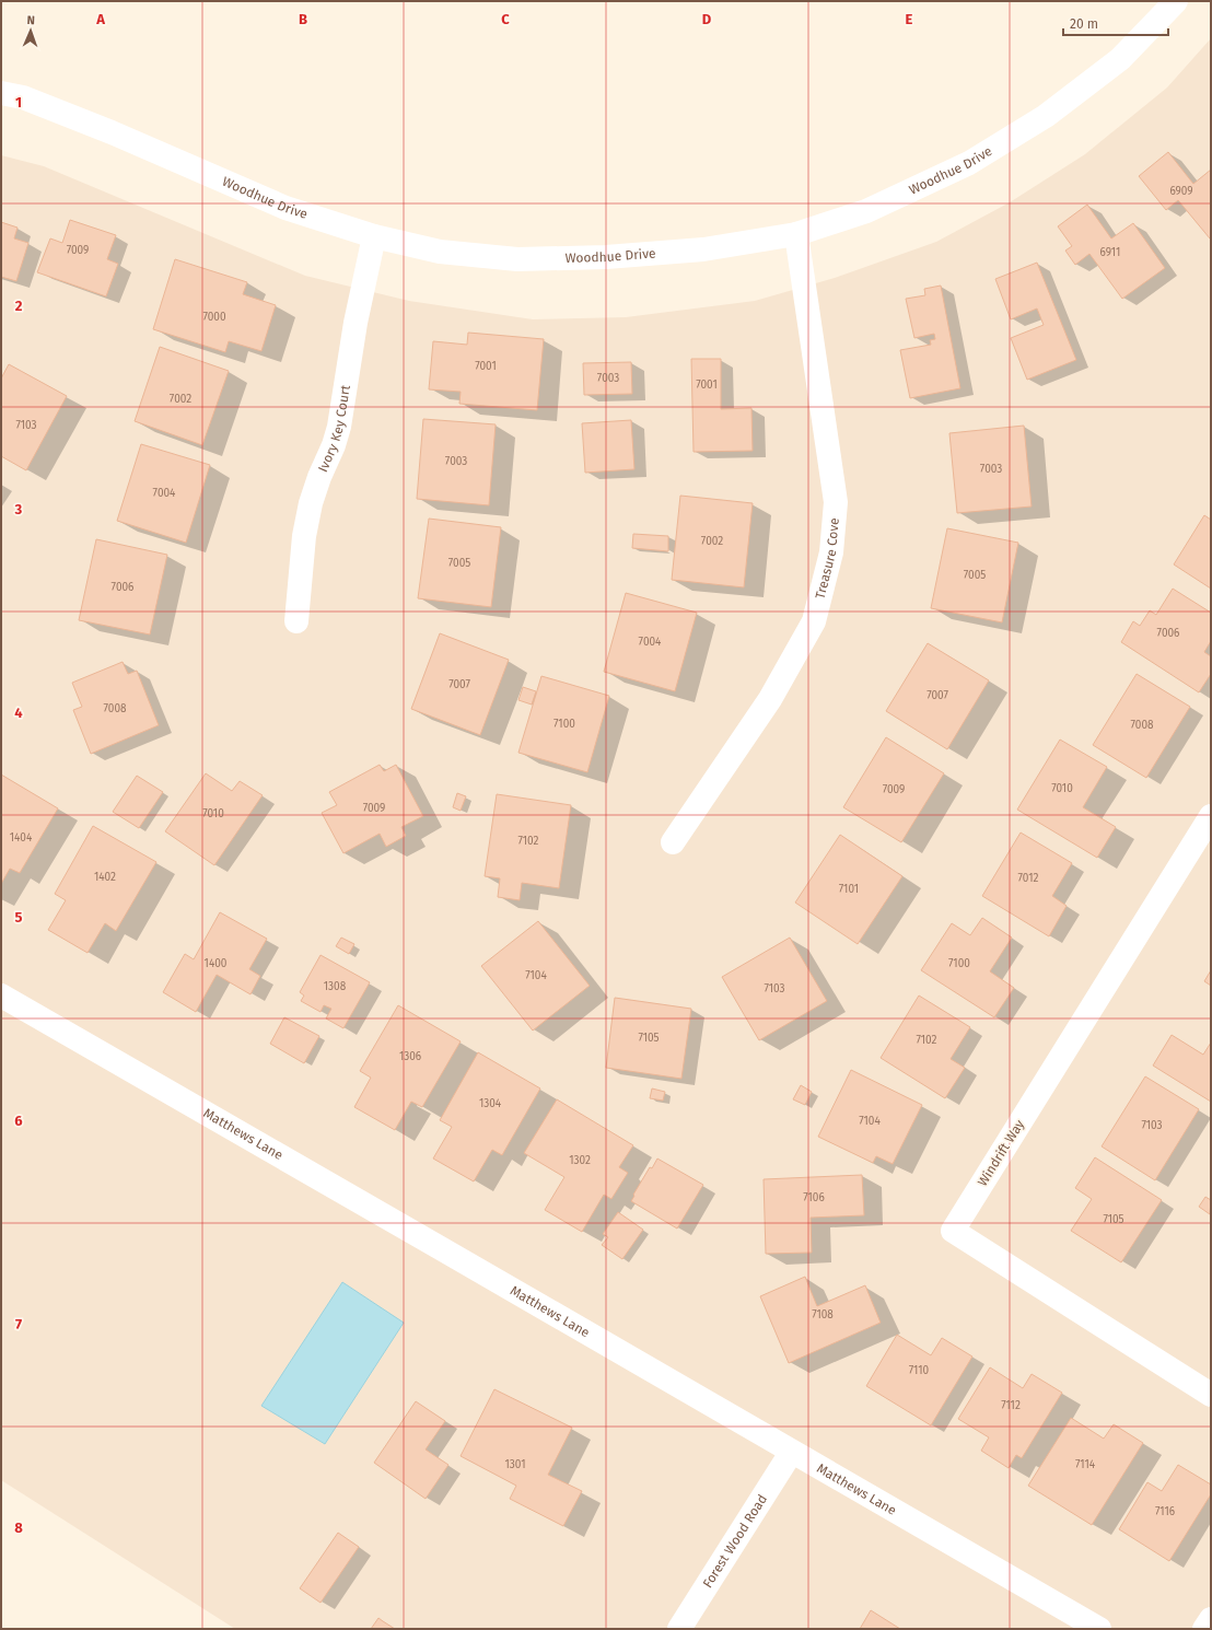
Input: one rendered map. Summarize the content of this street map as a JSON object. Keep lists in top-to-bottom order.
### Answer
{
  "streets": {
    "street": [
      "Woodhue Drive",
      "Ivory Key Court",
      "Treasure Cove",
      "Matthews Lane",
      "Windrift Way",
      "Forest Wood Road"
    ]
  },
  "crossings": [
    ["Woodhue Drive", "Ivory Key Court"],
    ["Woodhue Drive", "Treasure Cove"],
    ["Matthews Lane", "Forest Wood Road"]
  ],
  "house_numbers": [
    "6909",
    "7009",
    "6911",
    "7000",
    "7001",
    "7003",
    "7001",
    "7002",
    "7103",
    "7003",
    "7003",
    "7004",
    "7002",
    "7005",
    "7005",
    "7006",
    "7006",
    "7004",
    "7007",
    "7007",
    "7008",
    "7100",
    "7008",
    "7010",
    "7009",
    "7009",
    "7010",
    "1404",
    "7102",
    "1402",
    "7012",
    "7101",
    "1400",
    "7100",
    "7104",
    "1308",
    "7103",
    "7105",
    "7102",
    "1306",
    "1304",
    "7104",
    "7103",
    "1302",
    "7106",
    "7105",
    "7108",
    "7110",
    "7112",
    "1301",
    "7114",
    "7116"
  ],
  "scale_bar": "20 m",
  "north": "top",
  "grid": {
    "columns": [
      "A",
      "B",
      "C",
      "D",
      "E"
    ],
    "rows": [
      "1",
      "2",
      "3",
      "4",
      "5",
      "6",
      "7",
      "8"
    ]
  }
}
